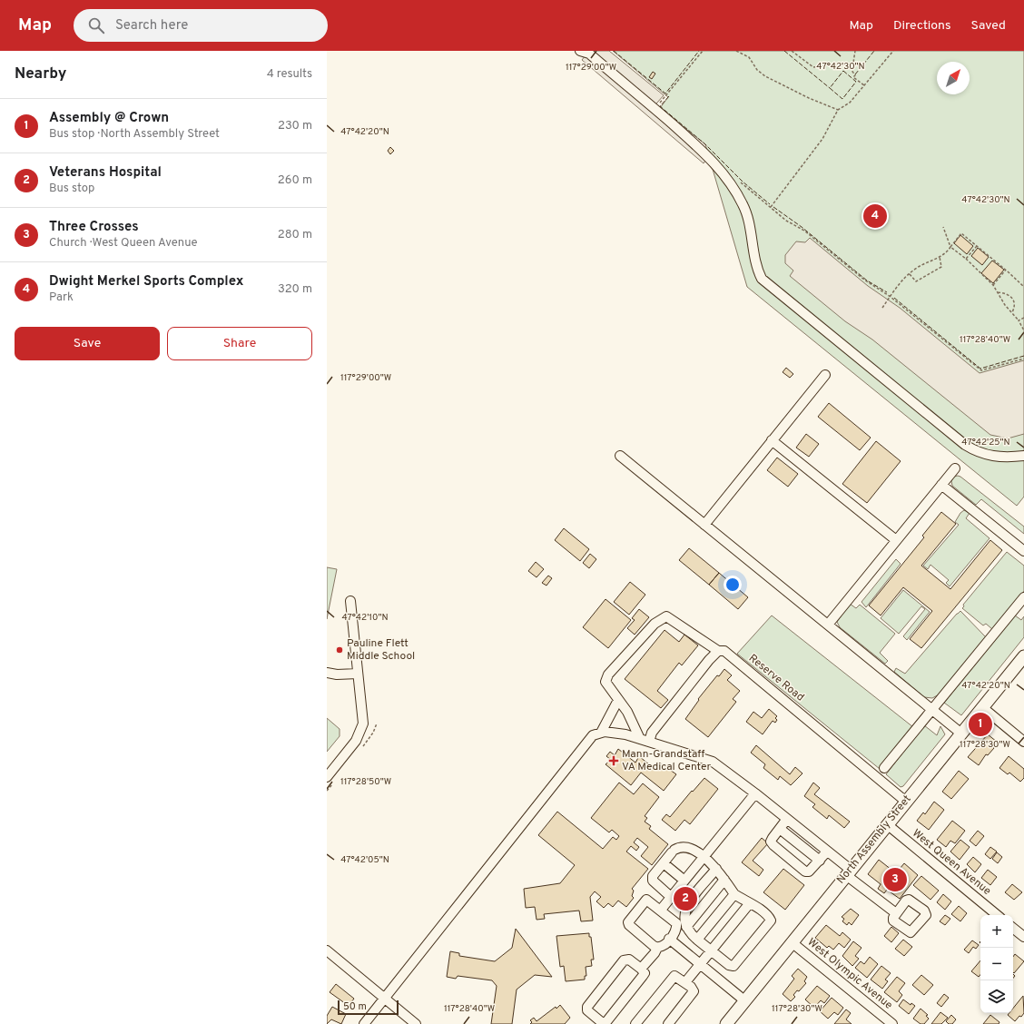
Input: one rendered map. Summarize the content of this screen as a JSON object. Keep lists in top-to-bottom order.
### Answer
{
  "streets": {
    "main road": ["North Assembly Street"],
    "street": ["Reserve Road", "West Queen Avenue", "West Olympic Avenue"]
  },
  "crossings": [
    ["Reserve Road", "North Assembly Street"],
    ["North Assembly Street", "West Queen Avenue"],
    ["North Assembly Street", "West Olympic Avenue"]
  ],
  "places": {
    "other": ["Pauline Flett Middle School"],
    "health": ["Mann-Grandstaff VA Medical Center"]
  },
  "scale_bar": "50 m",
  "north": "top right",
  "page": {
    "header": "Map",
    "search": "Search here",
    "nav": ["Map", "Directions", "Saved"],
    "heading": ["Nearby", "4 results"],
    "list": [
      {
        "mark": "1",
        "name": "Assembly @ Crown",
        "note": "Bus stop · North Assembly Street",
        "value": "230 m"
      },
      {
        "mark": "2",
        "name": "Veterans Hospital",
        "note": "Bus stop",
        "value": "260 m"
      },
      {
        "mark": "3",
        "name": "Three Crosses",
        "note": "Church · West Queen Avenue",
        "value": "280 m"
      },
      {
        "mark": "4",
        "name": "Dwight Merkel Sports Complex",
        "note": "Park",
        "value": "320 m"
      }
    ],
    "pins": [
      "4",
      "1",
      "3",
      "2"
    ],
    "buttons": ["Save", "Share"],
    "map_buttons": ["+", "−"],
    "scale": "50 m"
  },
  "coordinates": [
    "47°42'30\"N",
    "117°29'00\"W",
    "47°42'20\"N",
    "117°28'40\"W",
    "47°42'25\"N",
    "47°42'10\"N",
    "117°28'30\"W",
    "117°28'50\"W",
    "47°42'05\"N"
  ]
}
